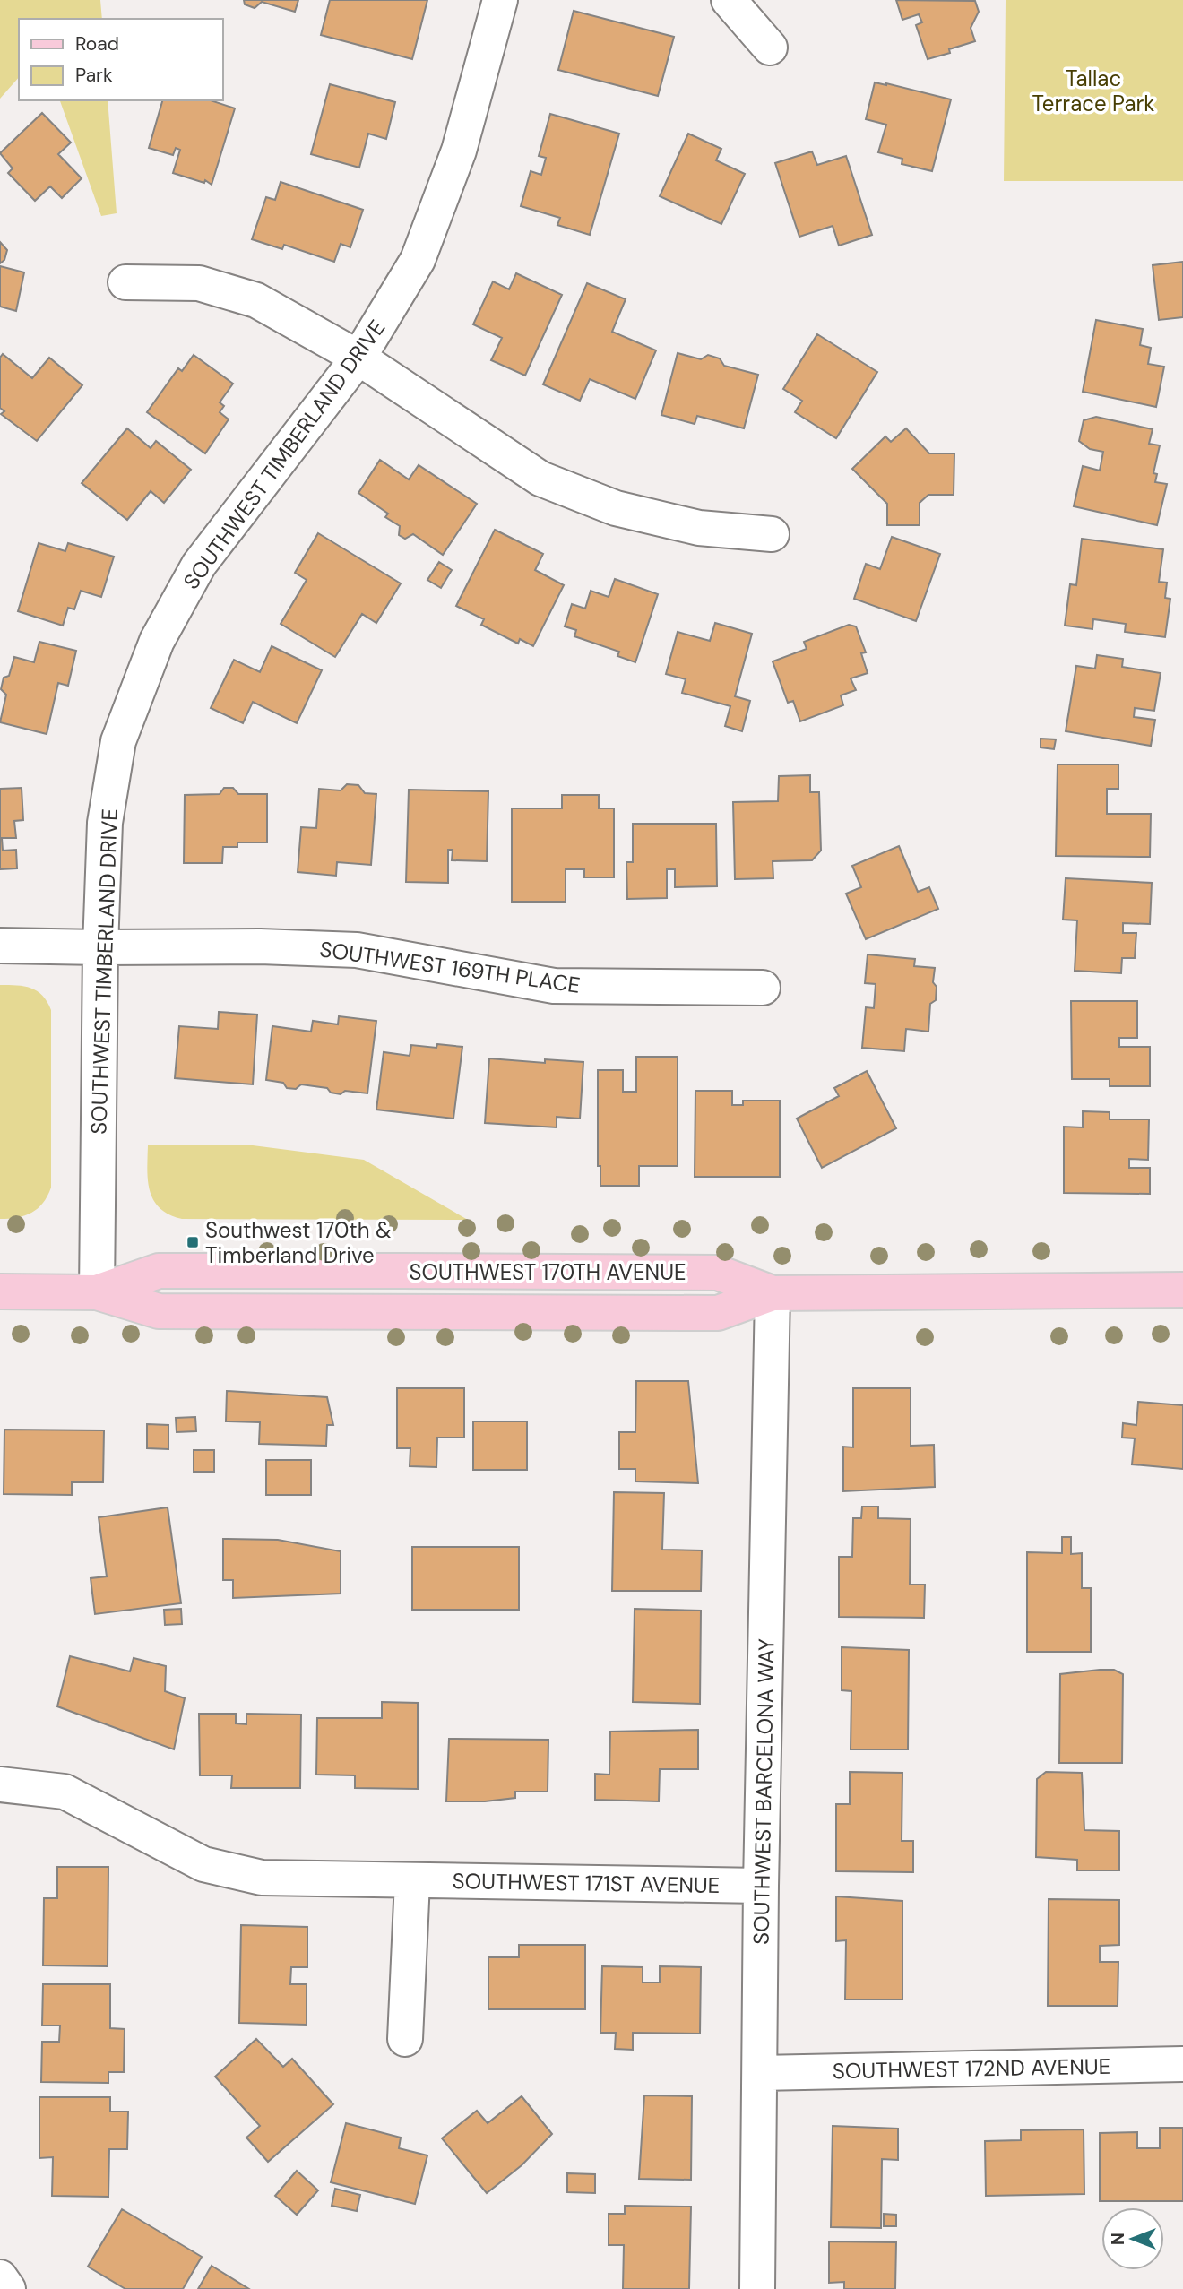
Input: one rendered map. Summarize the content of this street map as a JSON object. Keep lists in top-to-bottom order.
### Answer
{
  "streets": {
    "main road": ["SOUTHWEST 170TH AVENUE"],
    "street": [
      "SOUTHWEST TIMBERLAND DRIVE",
      "SOUTHWEST 169TH PLACE",
      "SOUTHWEST BARCELONA WAY",
      "SOUTHWEST 171ST AVENUE",
      "SOUTHWEST 172ND AVENUE"
    ]
  },
  "crossings": [
    ["SOUTHWEST TIMBERLAND DRIVE", "SOUTHWEST 169TH PLACE"],
    ["SOUTHWEST TIMBERLAND DRIVE", "SOUTHWEST 170TH AVENUE"],
    ["SOUTHWEST 170TH AVENUE", "SOUTHWEST BARCELONA WAY"],
    ["SOUTHWEST BARCELONA WAY", "SOUTHWEST 171ST AVENUE"],
    ["SOUTHWEST BARCELONA WAY", "SOUTHWEST 172ND AVENUE"]
  ],
  "parks": ["Tallac Terrace Park"],
  "places": {
    "transit": ["Southwest 170th & Timberland Drive"]
  },
  "legend": ["Road", "Park"],
  "north": "left"
}
